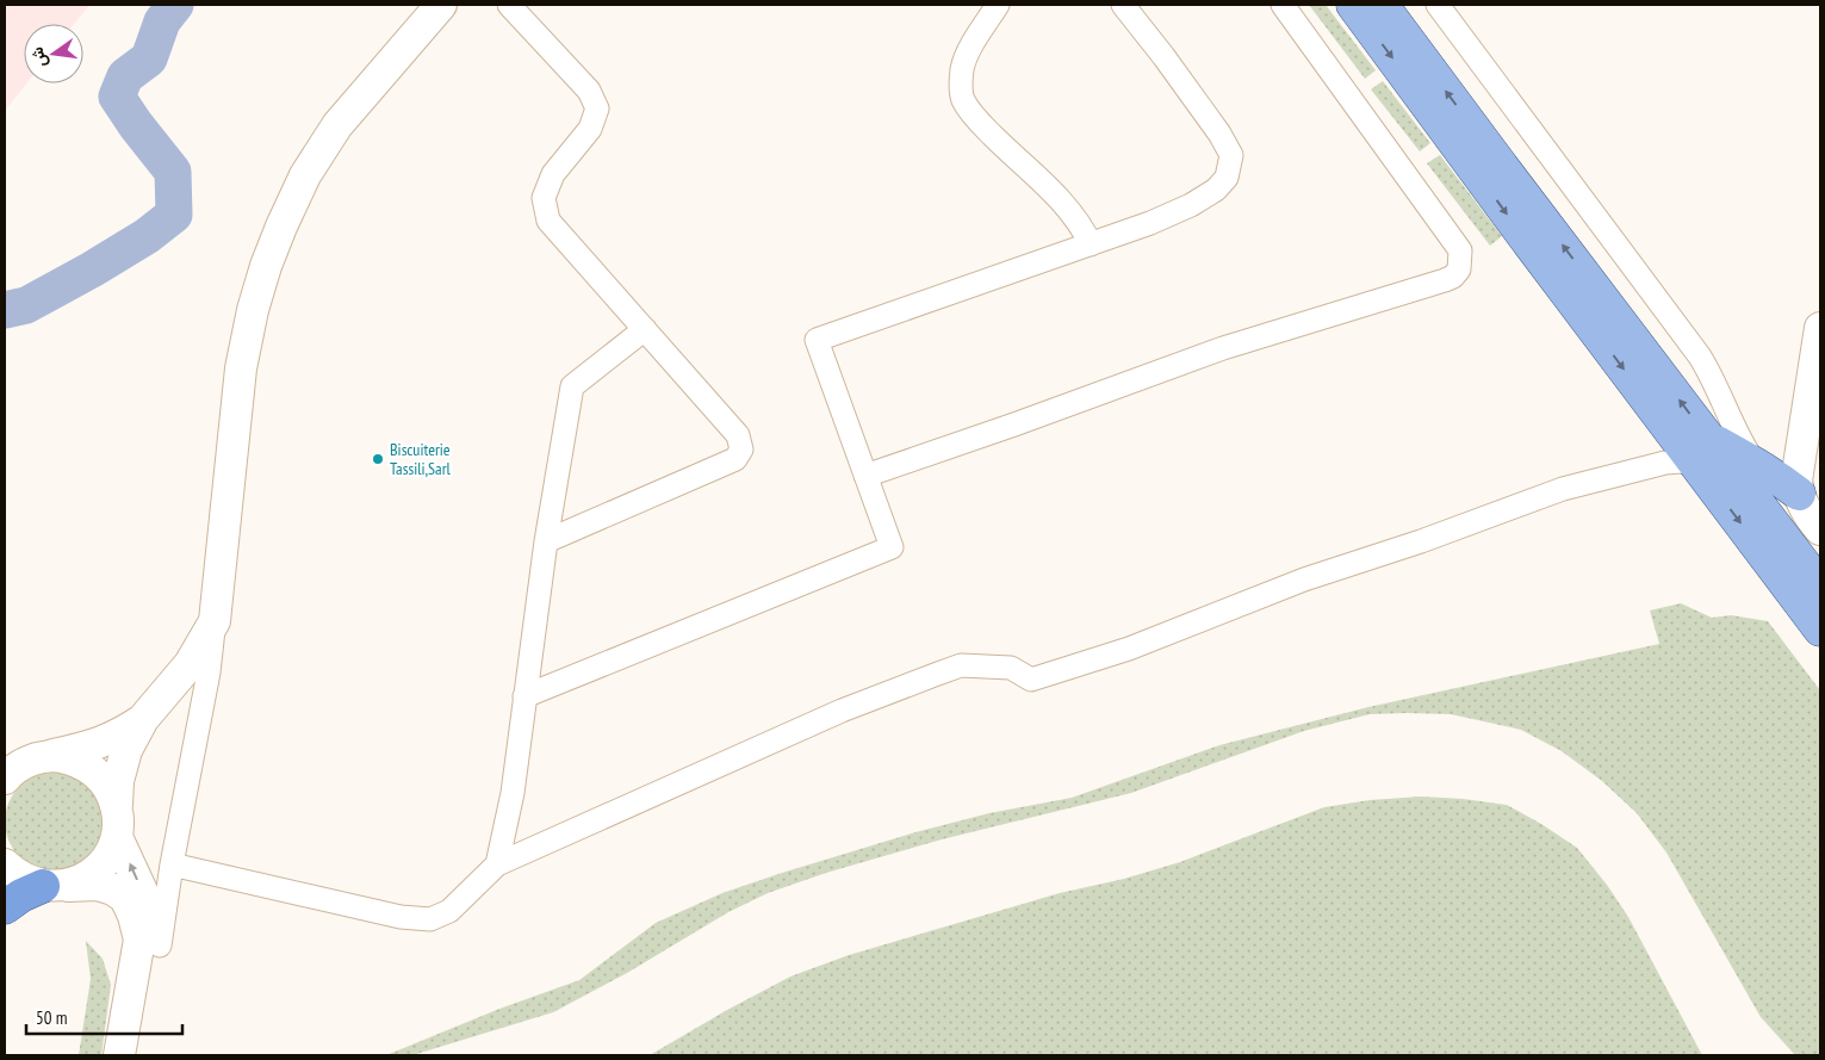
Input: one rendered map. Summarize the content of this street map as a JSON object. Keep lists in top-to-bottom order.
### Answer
{
  "places": ["Biscuiterie Tassili,Sarl"],
  "scale_bar": "50 m",
  "north": "left"
}
